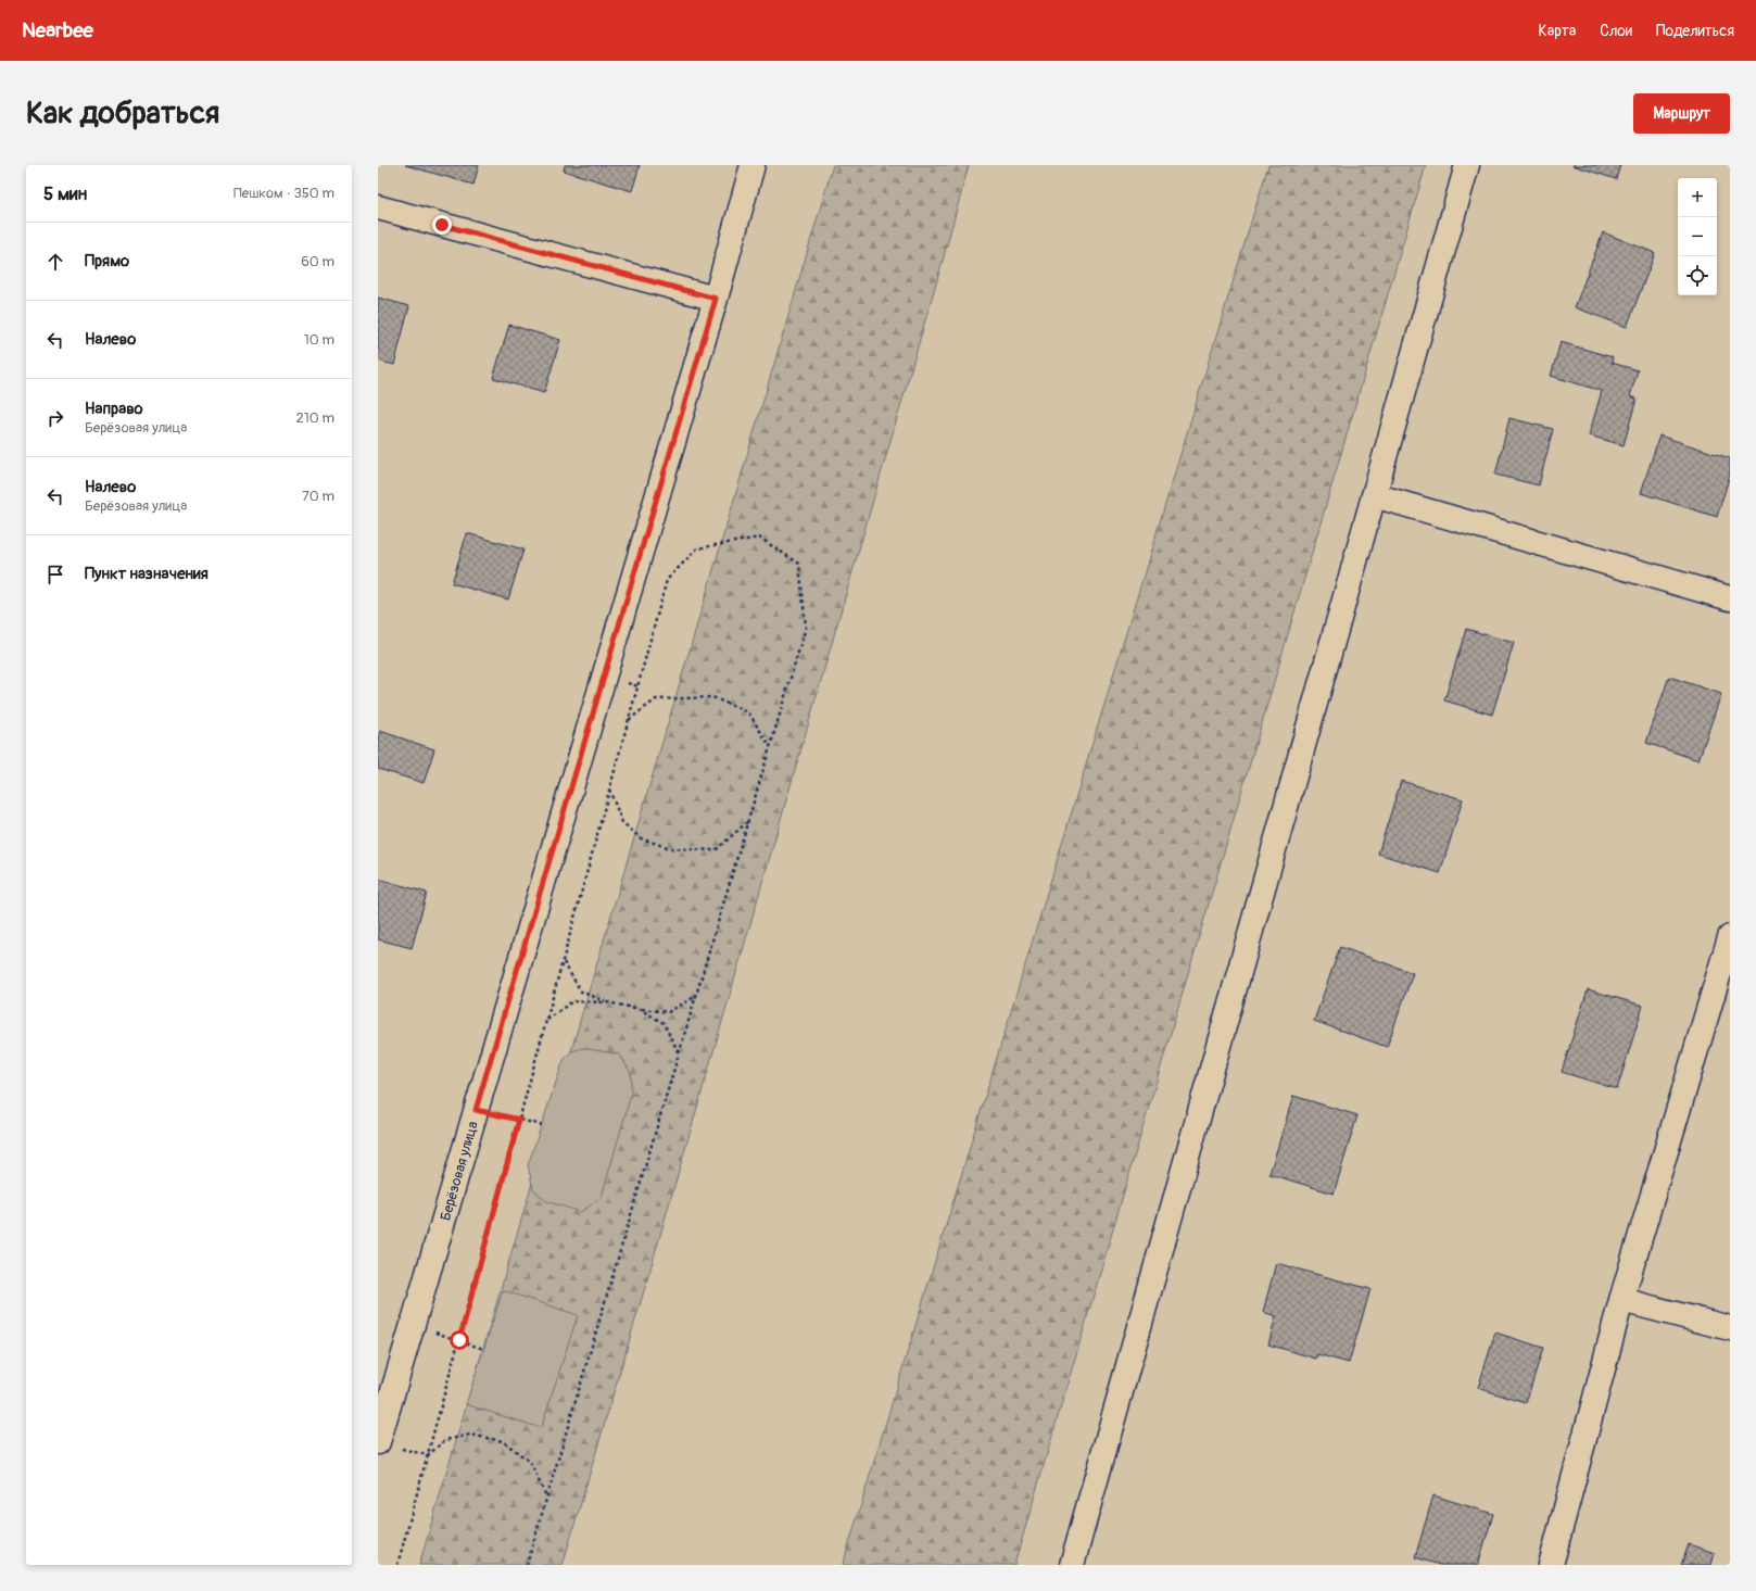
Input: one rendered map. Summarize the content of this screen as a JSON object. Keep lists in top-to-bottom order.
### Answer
{
  "streets": {
    "street": ["Берёзовая улица"]
  },
  "page": {
    "header": "Nearbee",
    "nav": ["Карта", "Слои", "Поделиться"],
    "buttons": "Маршрут",
    "title": "Как добраться",
    "heading": ["5 мин", "Пешком · 350 m"],
    "map_buttons": ["+", "−"],
    "list": [
      ["Прямо", "60 m"],
      ["Налево", "10 m"],
      ["Направо", "Берёзовая улица", "210 m"],
      ["Налево", "Берёзовая улица", "70 m"],
      "Пункт назначения"
    ]
  }
}
